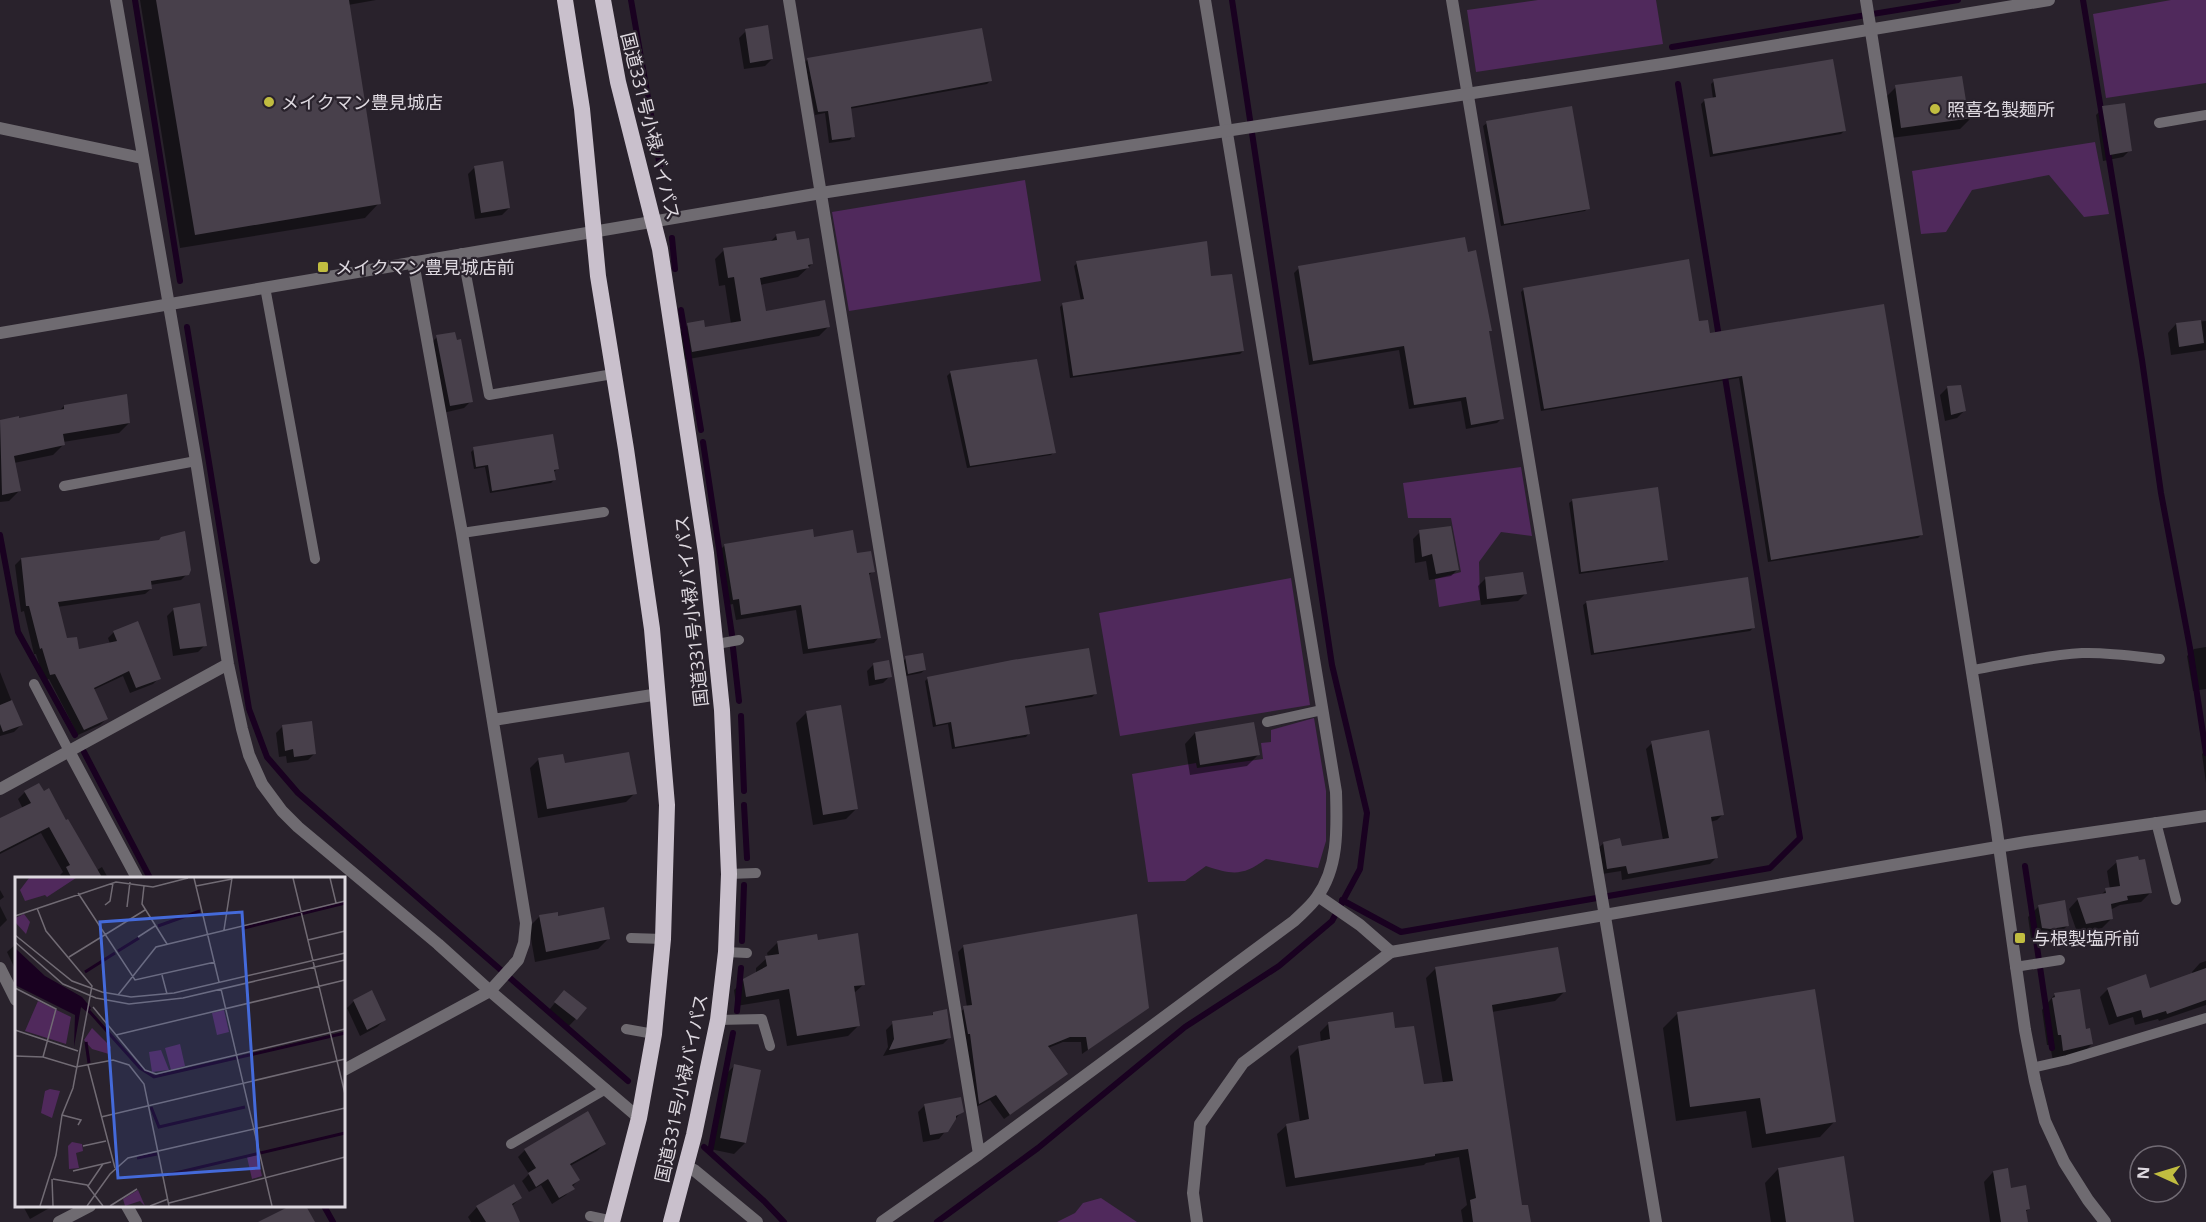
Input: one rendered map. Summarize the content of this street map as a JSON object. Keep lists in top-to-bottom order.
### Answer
{
  "streets": {
    "highway": ["国道331号小禄バイパス"]
  },
  "places": {
    "other": ["メイクマン豊見城店", "照喜名製麺所"],
    "transit": ["メイクマン豊見城店前", "与根製塩所前"]
  },
  "north": "left"
}
